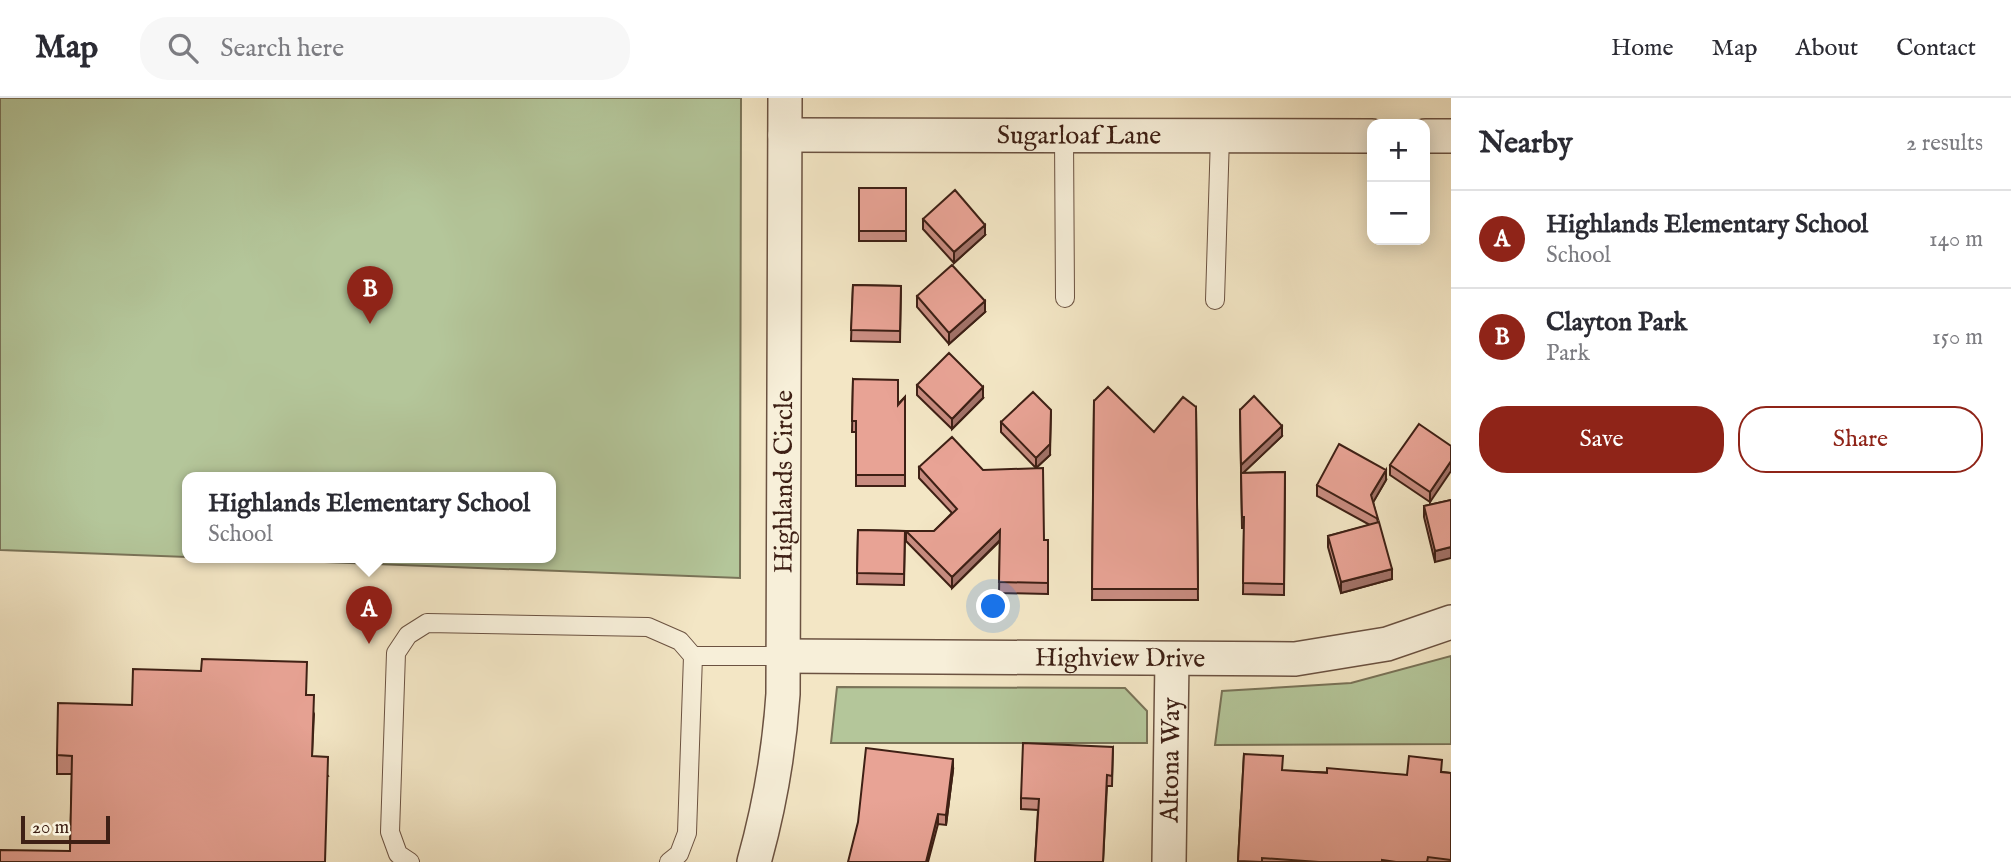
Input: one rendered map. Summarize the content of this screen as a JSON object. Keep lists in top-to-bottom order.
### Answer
{
  "streets": {
    "street": [
      "Sugarloaf Lane",
      "Highlands Circle",
      "Highview Drive",
      "Altona Way"
    ]
  },
  "crossings": [
    ["Sugarloaf Lane", "Highlands Circle"],
    ["Highlands Circle", "Highview Drive"],
    ["Highview Drive", "Altona Way"]
  ],
  "scale_bar": "20 m",
  "page": {
    "header": "Map",
    "search": "Search here",
    "nav": [
      "Home",
      "Map",
      "About",
      "Contact"
    ],
    "heading": ["Nearby", "2 results"],
    "map_buttons": ["+", "−"],
    "list": [
      {
        "mark": "A",
        "name": "Highlands Elementary School",
        "note": "School",
        "value": "140 m"
      },
      {
        "mark": "B",
        "name": "Clayton Park",
        "note": "Park",
        "value": "150 m"
      }
    ],
    "pins": ["B", "A"],
    "buttons": ["Save", "Share"],
    "popup": ["Highlands Elementary School", "School"],
    "scale": "20 m"
  }
}
